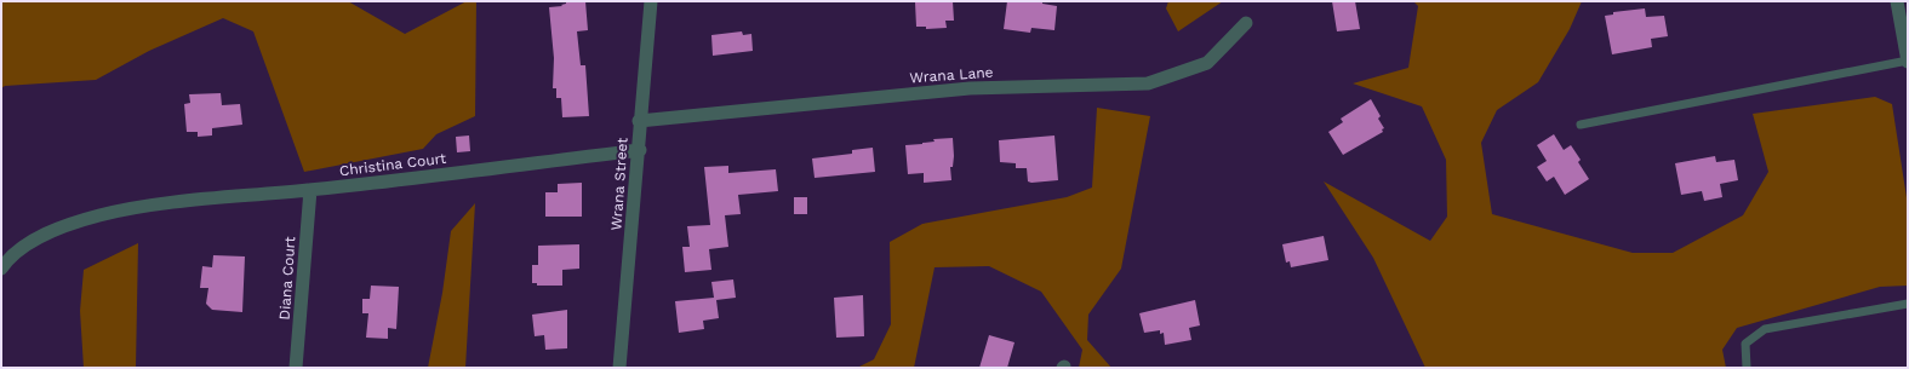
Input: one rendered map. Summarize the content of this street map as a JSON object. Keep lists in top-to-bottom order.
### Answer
{
  "streets": {
    "street": [
      "Wrana Lane",
      "Christina Court",
      "Wrana Street",
      "Diana Court"
    ]
  },
  "crossings": [
    ["Wrana Lane", "Wrana Street"],
    ["Christina Court", "Wrana Street"],
    ["Christina Court", "Diana Court"]
  ]
}
